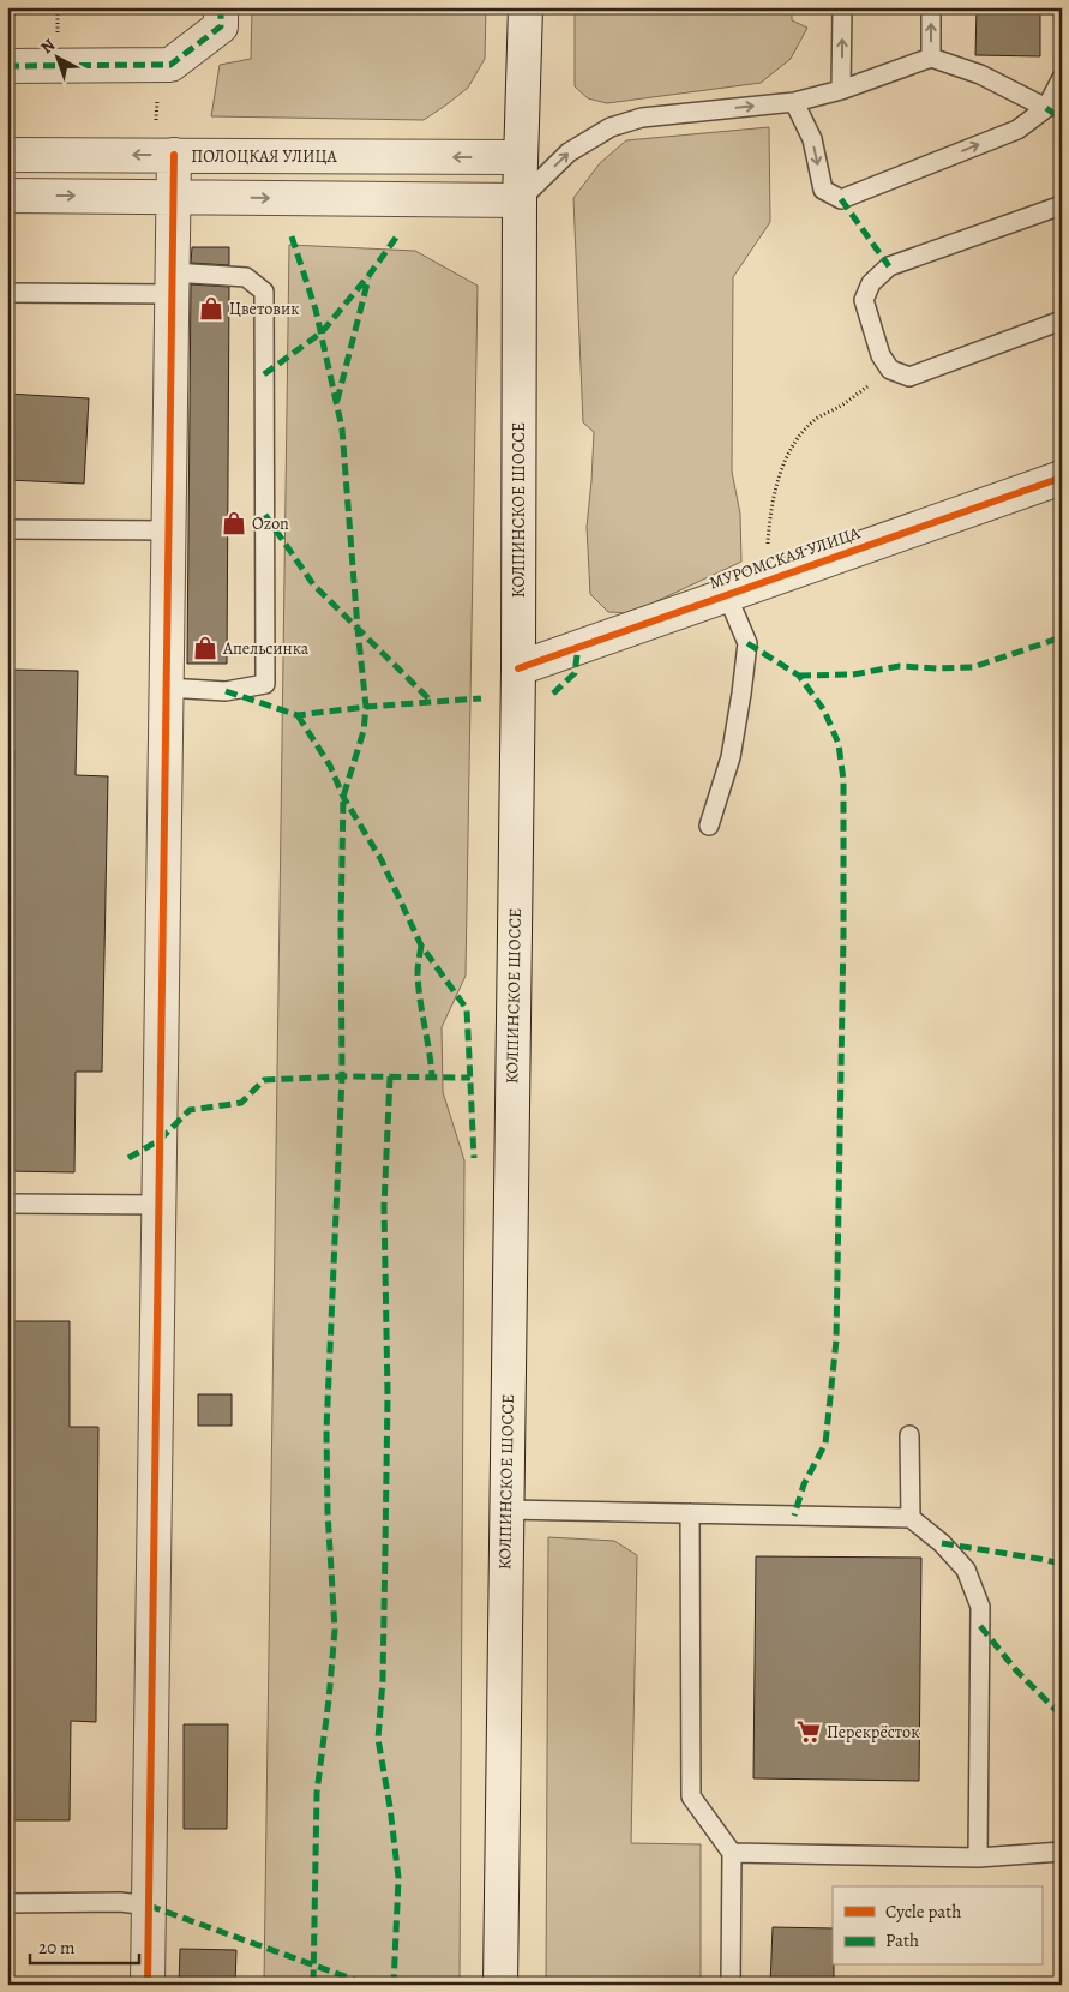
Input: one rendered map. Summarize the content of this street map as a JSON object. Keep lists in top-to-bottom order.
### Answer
{
  "streets": {
    "street": ["ПОЛОЦКАЯ УЛИЦА", "КОЛПИНСКОЕ ШОССЕ", "МУРОМСКАЯ УЛИЦА"]
  },
  "crossings": [
    ["ПОЛОЦКАЯ УЛИЦА", "КОЛПИНСКОЕ ШОССЕ"],
    ["КОЛПИНСКОЕ ШОССЕ", "МУРОМСКАЯ УЛИЦА"]
  ],
  "places": {
    "shop": ["Цветовик", "Ozon", "Апельсинка"],
    "supermarket": ["Перекрёсток"]
  },
  "legend": ["Cycle path", "Path"],
  "scale_bar": "20 m",
  "north": "top left"
}
